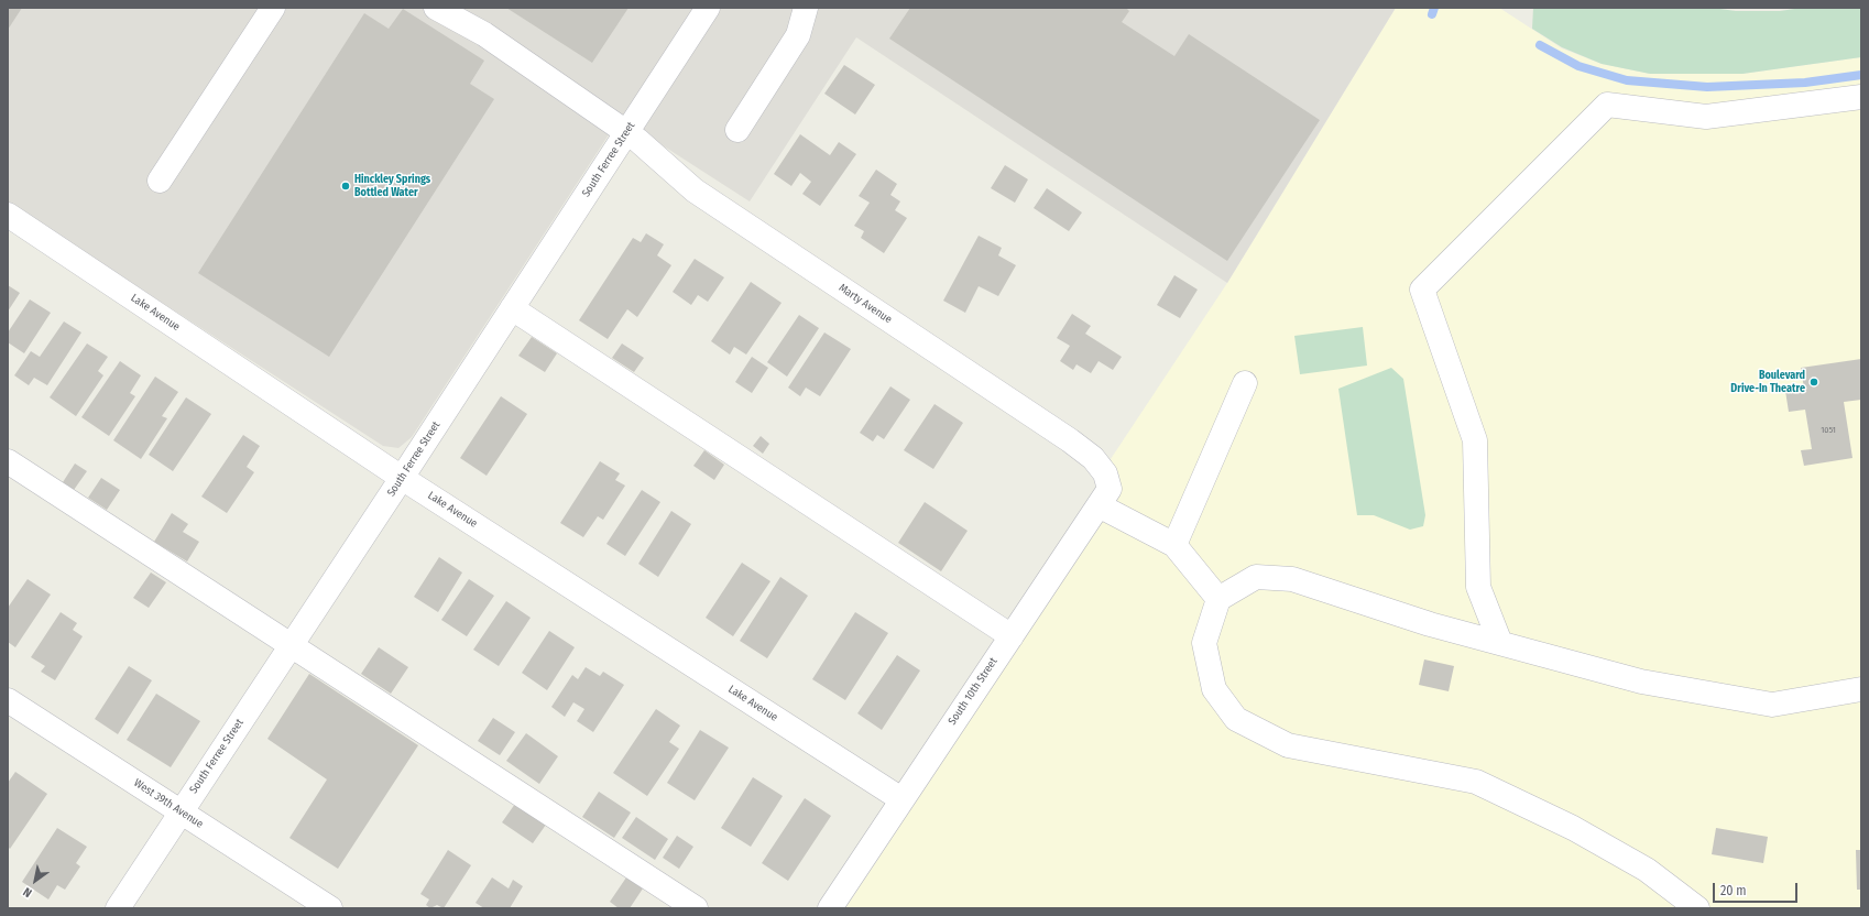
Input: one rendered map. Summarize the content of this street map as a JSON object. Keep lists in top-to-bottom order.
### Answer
{
  "streets": {
    "street": [
      "South Ferree Street",
      "Marty Avenue",
      "Lake Avenue",
      "South 10th Street",
      "West 39th Avenue"
    ]
  },
  "crossings": [
    ["South Ferree Street", "Marty Avenue"],
    ["South Ferree Street", "Lake Avenue"],
    ["South Ferree Street", "West 39th Avenue"],
    ["Marty Avenue", "South 10th Street"],
    ["Lake Avenue", "South 10th Street"]
  ],
  "places": ["Hinckley Springs Bottled Water", "Boulevard Drive-In Theatre"],
  "house_numbers": ["1051"],
  "scale_bar": "20 m",
  "north": "bottom left"
}
